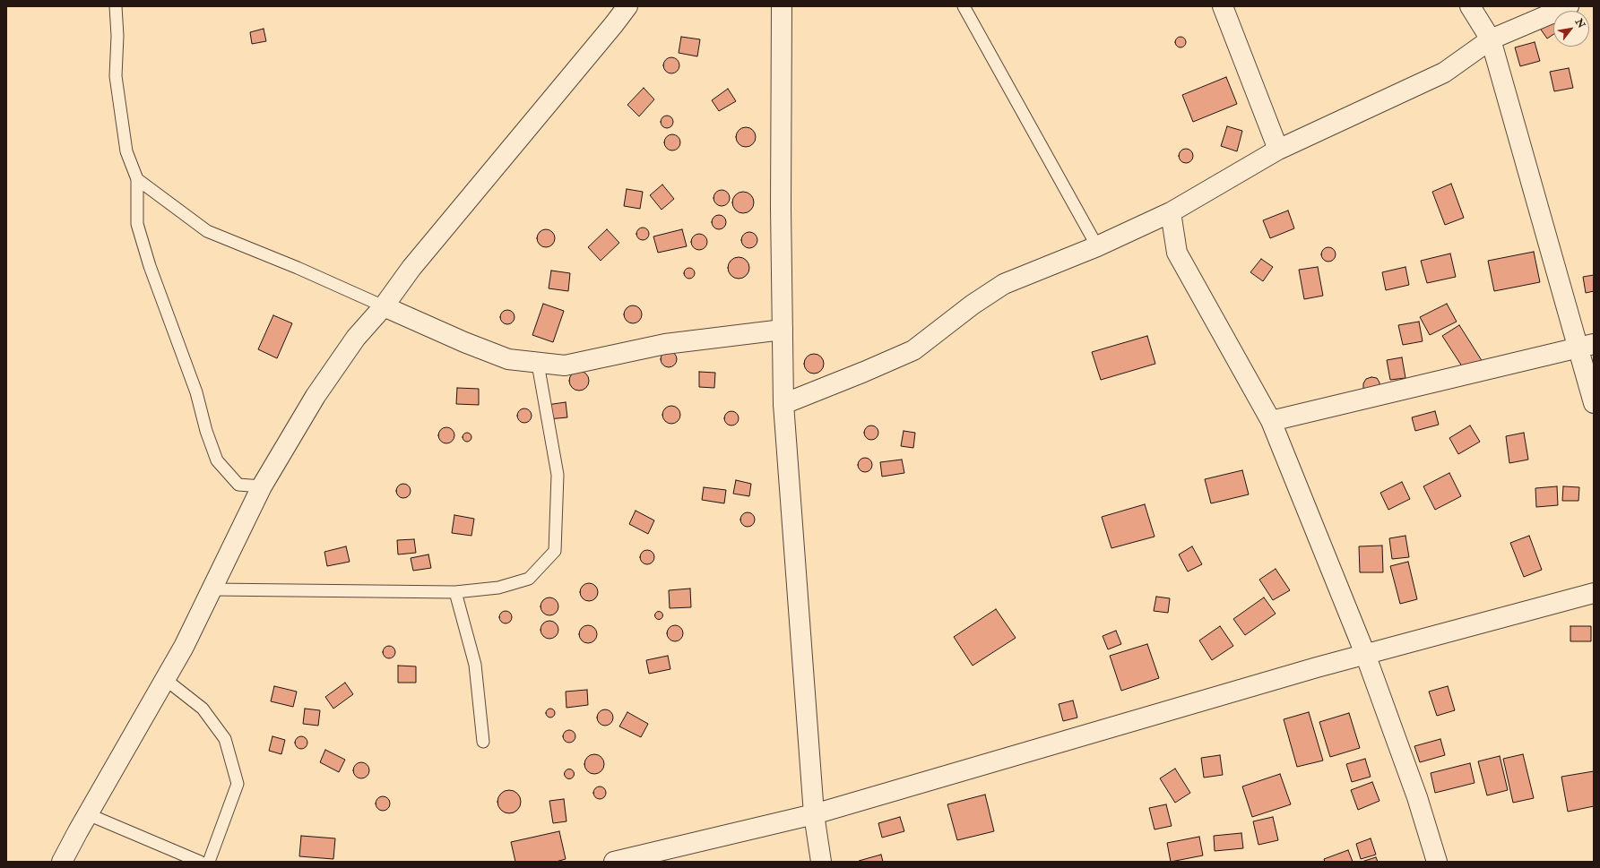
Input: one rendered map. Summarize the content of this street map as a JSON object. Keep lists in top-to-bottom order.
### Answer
{
  "north": "top right"
}
